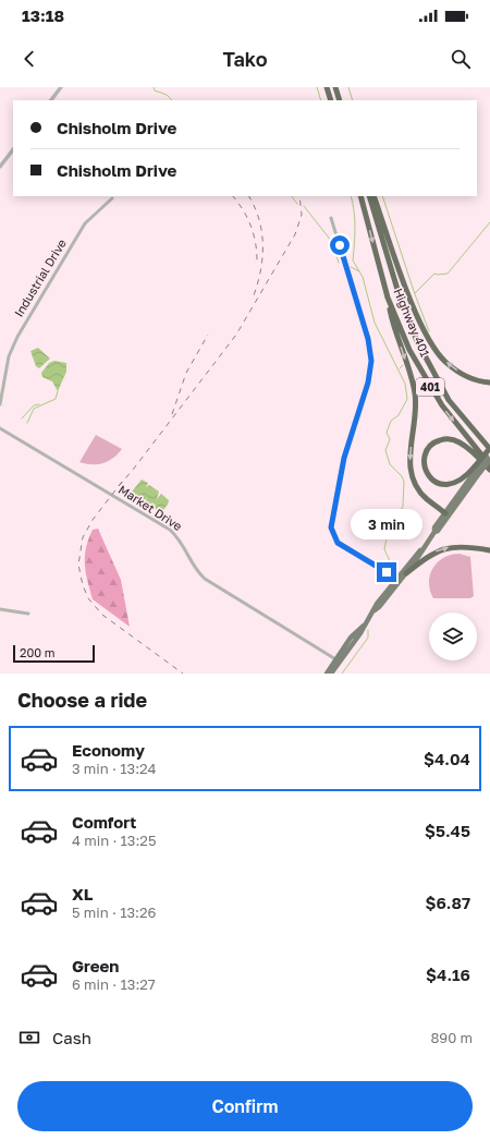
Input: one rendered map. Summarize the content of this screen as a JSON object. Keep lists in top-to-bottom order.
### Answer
{
  "streets": {
    "highway": ["Highway 401", "401"],
    "street": ["Industrial Drive", "Market Drive"]
  },
  "scale_bar": "200 m",
  "page": {
    "status": "13:18",
    "header": "Tako",
    "banner": ["Chisholm Drive", "Chisholm Drive"],
    "bubble": "3 min",
    "scale": "200 m",
    "heading": "Choose a ride",
    "list": [
      {
        "name": "Economy",
        "note": "3 min · 13:24",
        "value": "$4.04"
      },
      {
        "name": "Comfort",
        "note": "4 min · 13:25",
        "value": "$5.45"
      },
      {
        "name": "XL",
        "note": "5 min · 13:26",
        "value": "$6.87"
      },
      {
        "name": "Green",
        "note": "6 min · 13:27",
        "value": "$4.16"
      }
    ],
    "pay": ["Cash", "890 m"],
    "buttons": "Confirm"
  }
}
